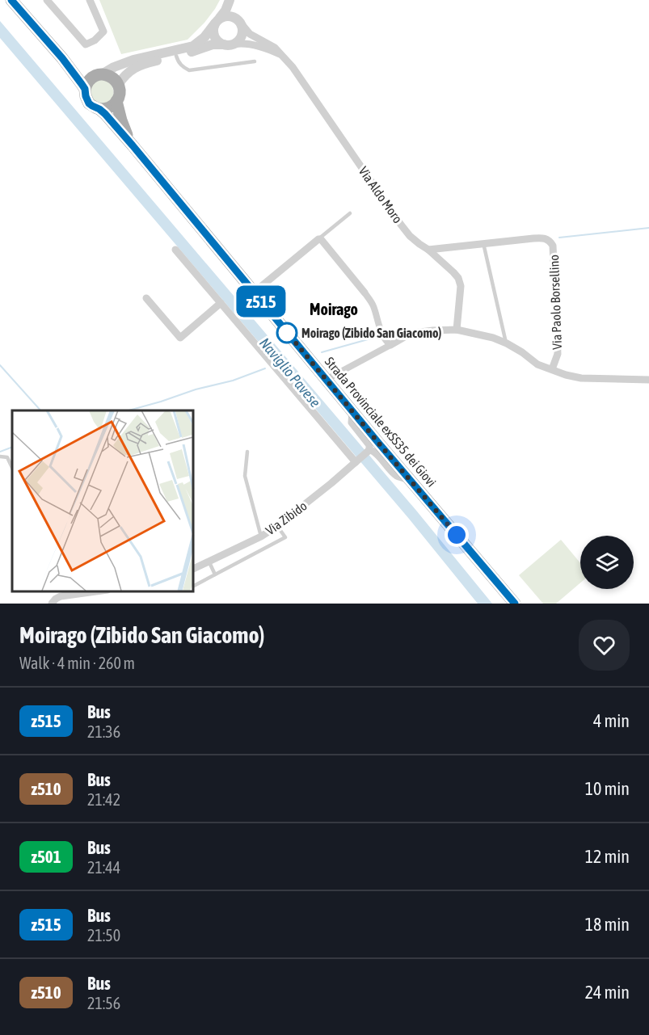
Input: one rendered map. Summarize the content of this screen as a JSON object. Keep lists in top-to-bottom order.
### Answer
{
  "streets": {
    "main road": ["Strada Provinciale exSS35 dei Giovi"],
    "street": ["Via Aldo Moro", "Via Paolo Borsellino", "Via Zibido"]
  },
  "crossings": [
    ["Via Aldo Moro", "Via Paolo Borsellino"]
  ],
  "districts": ["Moirago"],
  "water": ["Naviglio Pavese"],
  "places": ["Moirago (Zibido San Giacomo)"],
  "lines": ["bus line z515"],
  "page": {
    "on_map": "z515",
    "heading": ["Moirago (Zibido San Giacomo)", "Walk · 4 min · 260 m"],
    "list": [
      {
        "mark": "z515",
        "name": "Bus",
        "note": "21:36",
        "value": "4 min"
      },
      {
        "mark": "z510",
        "name": "Bus",
        "note": "21:42",
        "value": "10 min"
      },
      {
        "mark": "z501",
        "name": "Bus",
        "note": "21:44",
        "value": "12 min"
      },
      {
        "mark": "z515",
        "name": "Bus",
        "note": "21:50",
        "value": "18 min"
      },
      {
        "mark": "z510",
        "name": "Bus",
        "note": "21:56",
        "value": "24 min"
      }
    ]
  }
}
